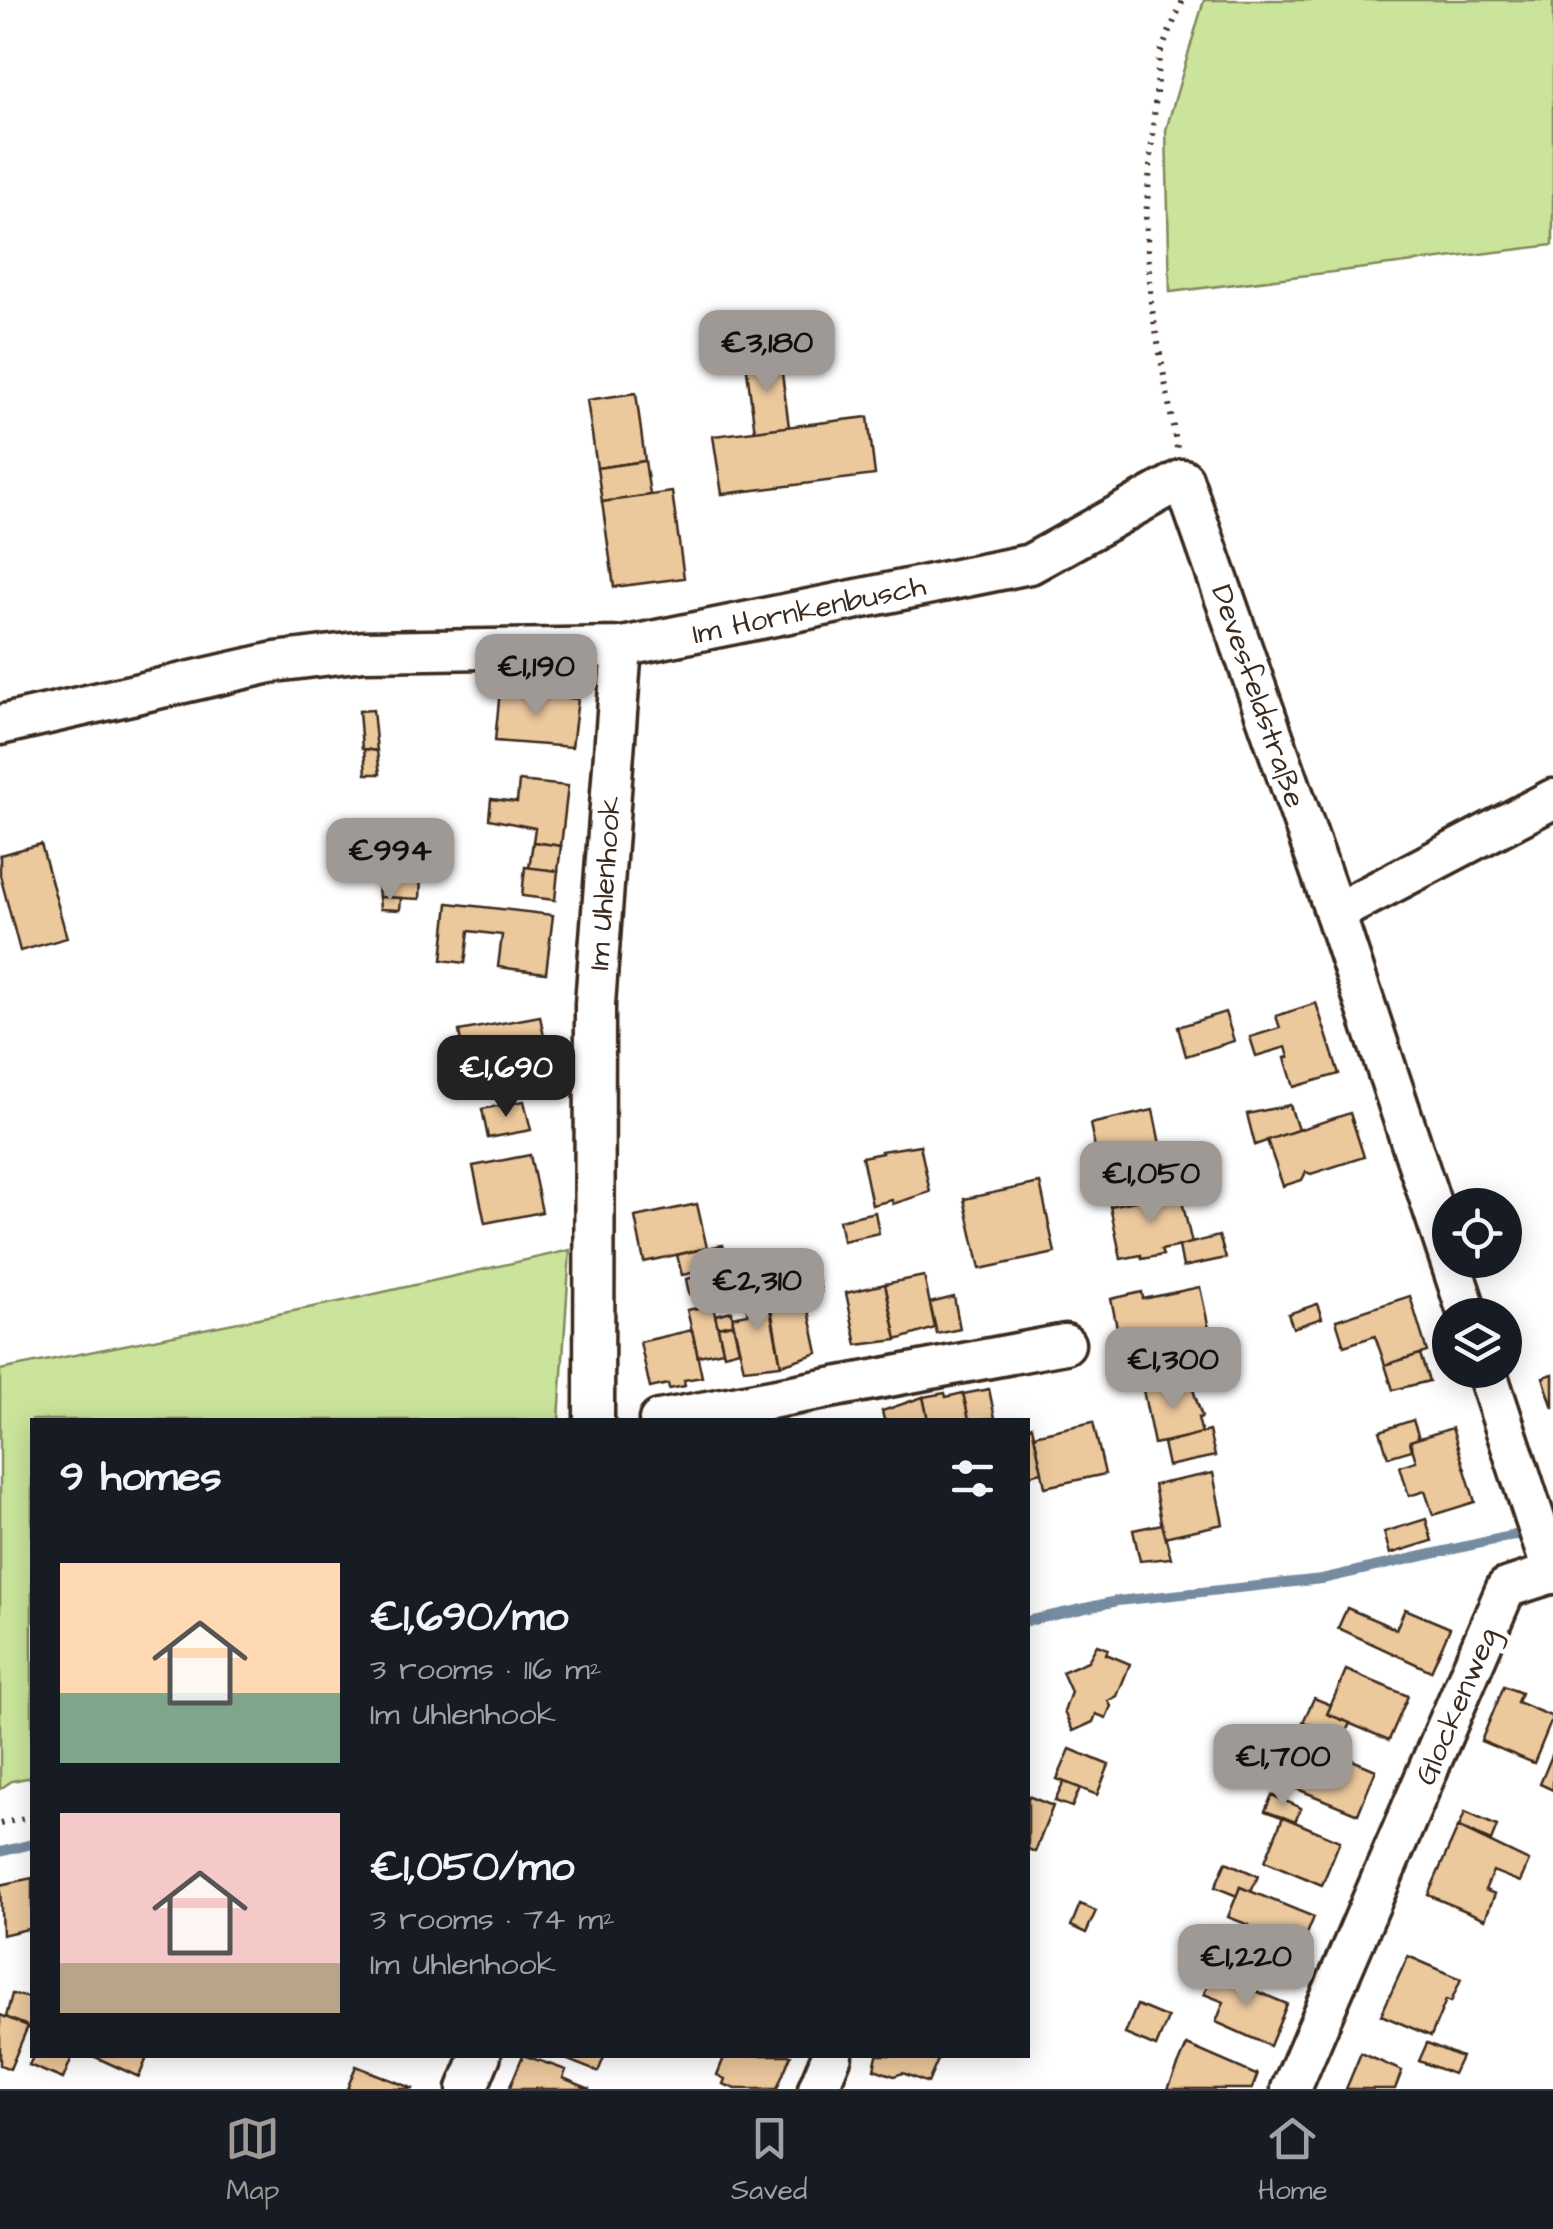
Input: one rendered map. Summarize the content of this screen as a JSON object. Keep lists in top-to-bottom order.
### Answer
{
  "streets": {
    "street": [
      "Im Hornkenbusch",
      "Devesfeldstraße",
      "Im Uhlenhook",
      "Glockenweg"
    ]
  },
  "crossings": [
    ["Im Hornkenbusch", "Devesfeldstraße"],
    ["Im Hornkenbusch", "Im Uhlenhook"]
  ],
  "page": {
    "price": [
      "€3,180",
      "€1,190",
      "€994",
      "€1,690",
      "€1,050",
      "€2,310",
      "€1,300",
      "€1,700",
      "€1,220"
    ],
    "heading": "9 homes",
    "list": [
      {
        "name": "€1,690/mo",
        "note": "3 rooms · 116 m² · Im Uhlenhook"
      },
      {
        "name": "€1,050/mo",
        "note": "3 rooms · 74 m² · Im Uhlenhook"
      }
    ],
    "tabs": ["Map", "Saved", "Home"]
  }
}
